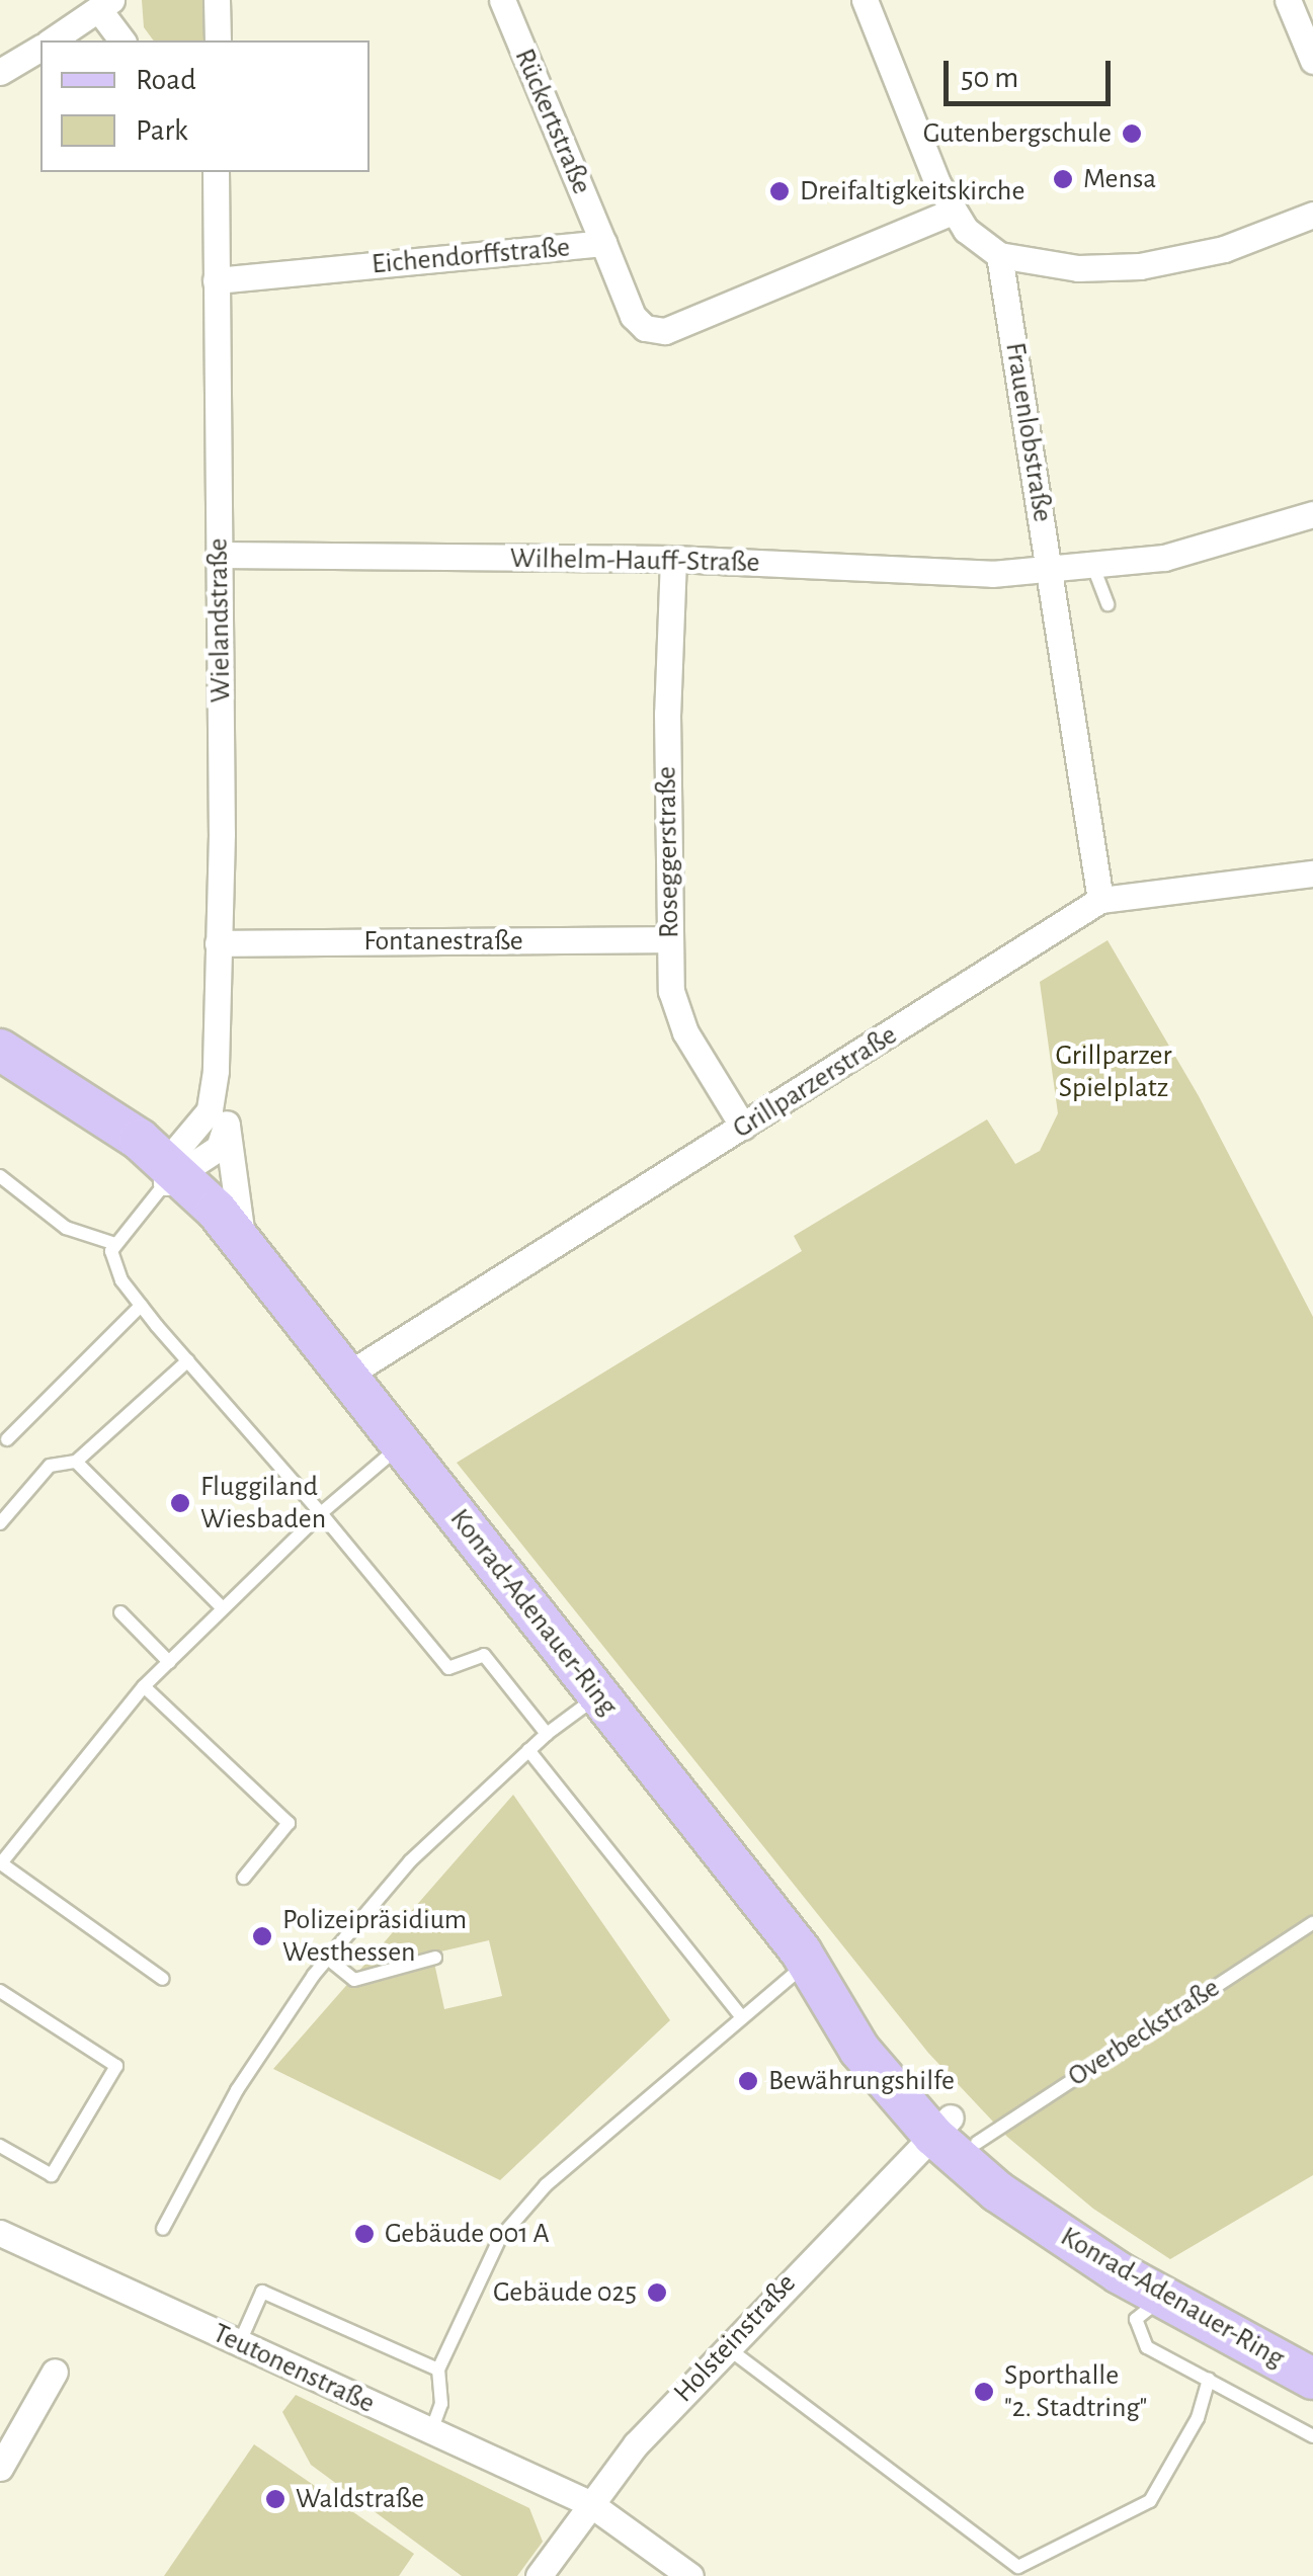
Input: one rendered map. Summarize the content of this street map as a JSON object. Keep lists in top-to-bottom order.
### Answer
{
  "streets": {
    "main road": ["Konrad-Adenauer-Ring"],
    "street": [
      "Rückertstraße",
      "Eichendorffstraße",
      "Frauenlobstraße",
      "Wilhelm-Hauff-Straße",
      "Wielandstraße",
      "Roseggerstraße",
      "Fontanestraße",
      "Grillparzerstraße",
      "Holsteinstraße",
      "Teutonenstraße"
    ],
    "lane": ["Overbeckstraße"]
  },
  "crossings": [
    ["Rückertstraße", "Eichendorffstraße"],
    ["Eichendorffstraße", "Wielandstraße"],
    ["Frauenlobstraße", "Wilhelm-Hauff-Straße"],
    ["Frauenlobstraße", "Grillparzerstraße"],
    ["Wilhelm-Hauff-Straße", "Wielandstraße"],
    ["Wilhelm-Hauff-Straße", "Roseggerstraße"],
    ["Wielandstraße", "Fontanestraße"],
    ["Wielandstraße", "Konrad-Adenauer-Ring"],
    ["Roseggerstraße", "Fontanestraße"],
    ["Roseggerstraße", "Grillparzerstraße"],
    ["Grillparzerstraße", "Konrad-Adenauer-Ring"],
    ["Konrad-Adenauer-Ring", "Overbeckstraße"],
    ["Konrad-Adenauer-Ring", "Holsteinstraße"],
    ["Overbeckstraße", "Holsteinstraße"],
    ["Holsteinstraße", "Teutonenstraße"]
  ],
  "parks": ["Grillparzer Spielplatz"],
  "places": [
    "Gutenbergschule",
    "Mensa",
    "Dreifaltigkeitskirche",
    "Fluggiland Wiesbaden",
    "Polizeipräsidium Westhessen",
    "Bewährungshilfe",
    "Gebäude 001 A",
    "Gebäude 025",
    "Sporthalle \"2. Stadtring\"",
    "Waldstraße"
  ],
  "legend": ["Road", "Park"],
  "scale_bar": "50 m"
}
